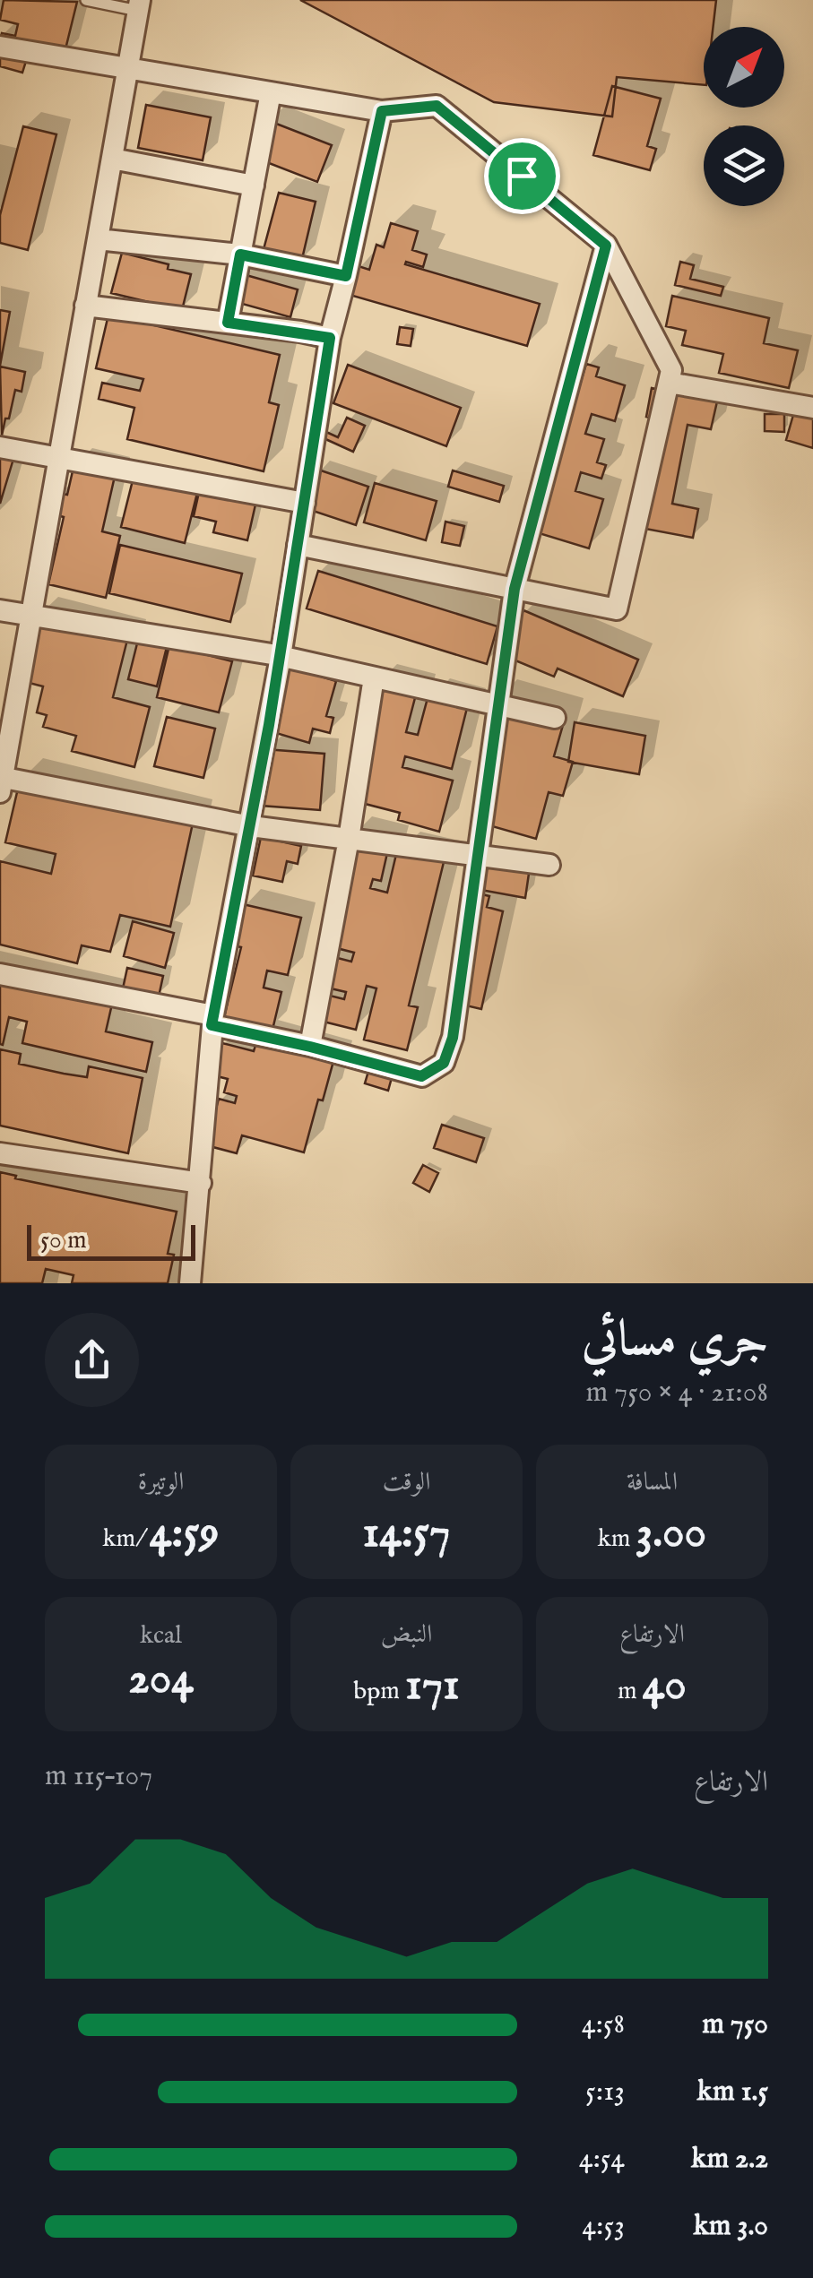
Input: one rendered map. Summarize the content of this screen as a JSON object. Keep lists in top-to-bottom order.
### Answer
{
  "scale_bar": "50 m",
  "north": "top right",
  "page": {
    "scale": "50 m",
    "heading": ["جري مسائي", "21:08 · 4 × 750 m"],
    "stats": [
      ["المسافة", "3.00 km"],
      ["الوقت", "14:57"],
      ["الوتيرة", "4:59 /km"],
      ["الارتفاع", "40 m"],
      ["النبض", "171 bpm"],
      ["kcal", "204"]
    ],
    "chart": ["الارتفاع", "107–115 m"],
    "list": [
      {
        "name": "750 m",
        "note": "4:58"
      },
      {
        "name": "1.5 km",
        "note": "5:13"
      },
      {
        "name": "2.2 km",
        "note": "4:54"
      },
      {
        "name": "3.0 km",
        "note": "4:53"
      }
    ]
  }
}
